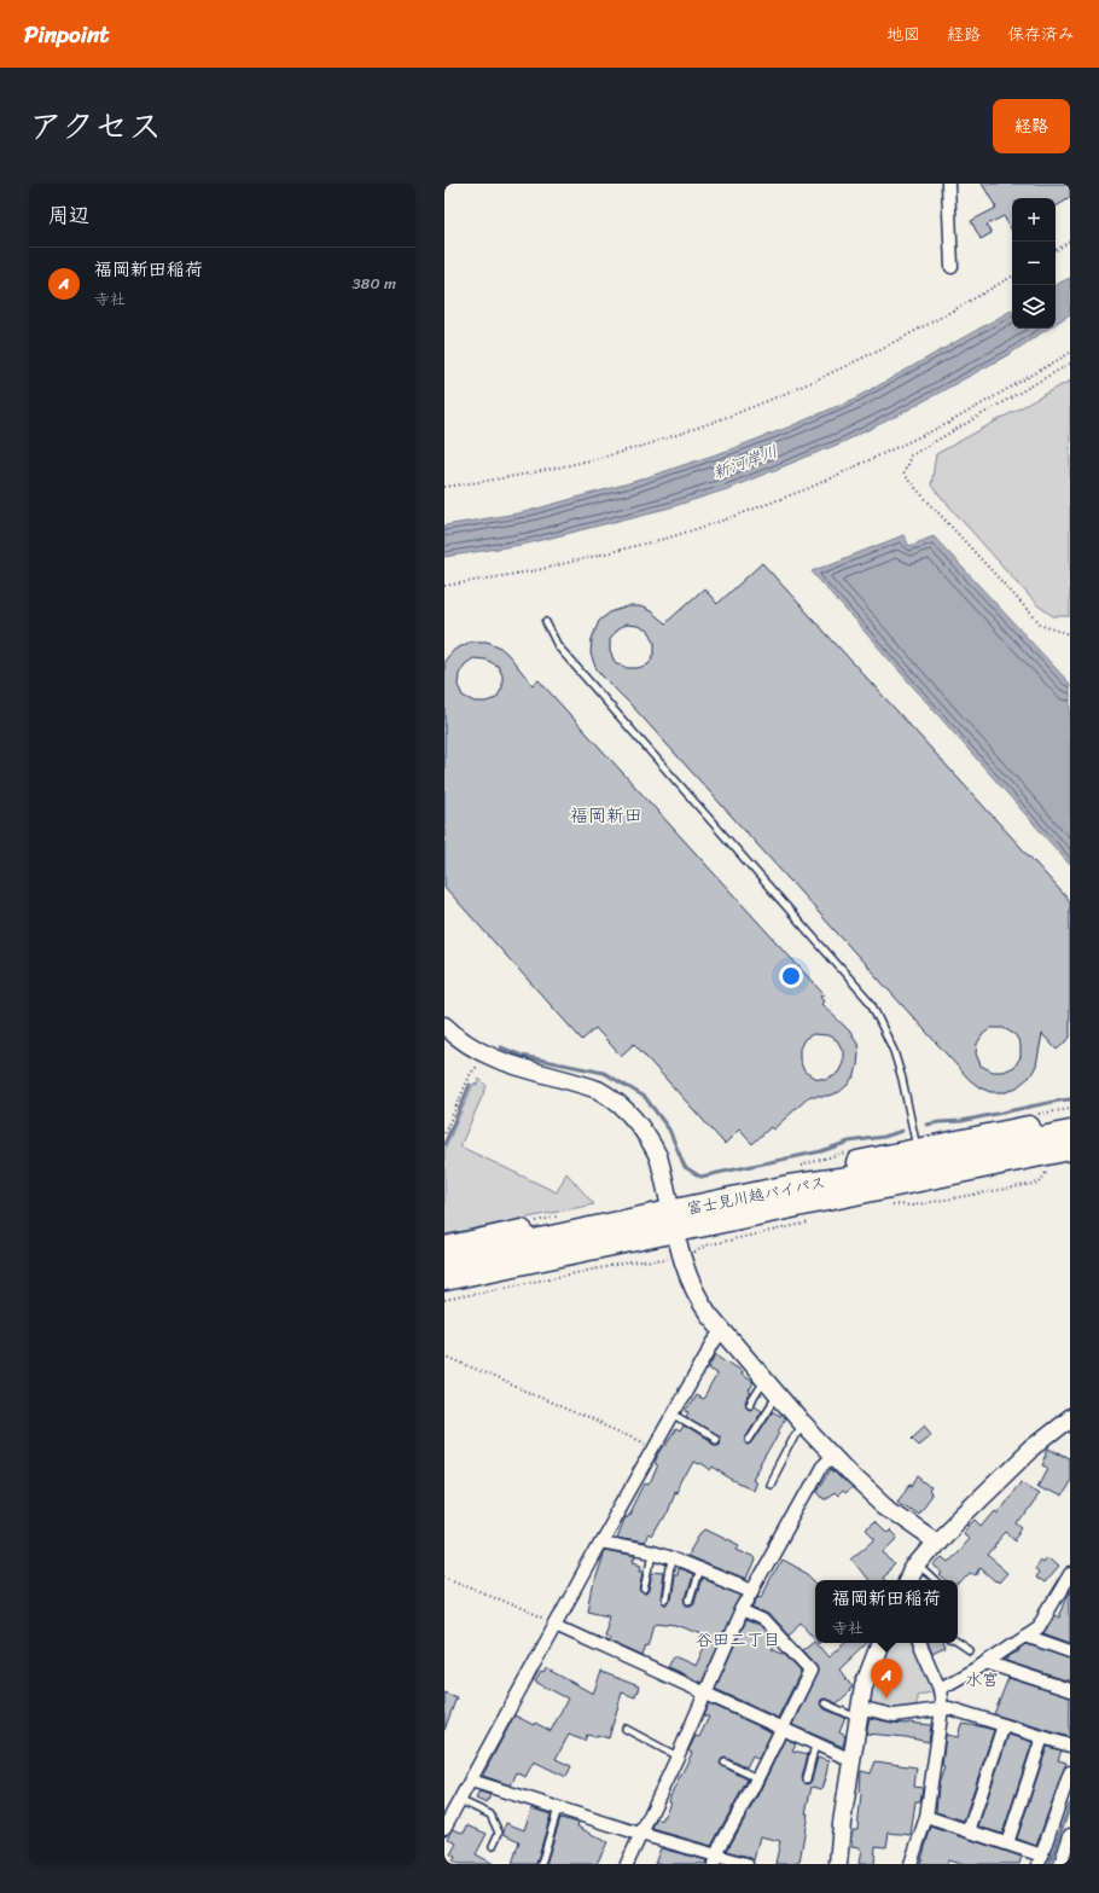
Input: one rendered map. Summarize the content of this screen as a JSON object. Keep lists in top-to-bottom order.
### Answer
{
  "streets": {
    "highway": ["富士見川越バイパス"]
  },
  "districts": ["福岡新田", "谷田二丁目", "水宮"],
  "water": ["新河岸川"],
  "page": {
    "header": "Pinpoint",
    "nav": ["地図", "経路", "保存済み"],
    "title": "アクセス",
    "buttons": "経路",
    "heading": "周辺",
    "map_buttons": ["+", "−"],
    "list": [
      {
        "mark": "A",
        "name": "福岡新田稲荷",
        "note": "寺社",
        "value": "380 m"
      }
    ],
    "popup": ["福岡新田稲荷", "寺社"],
    "pins": "A"
  }
}
